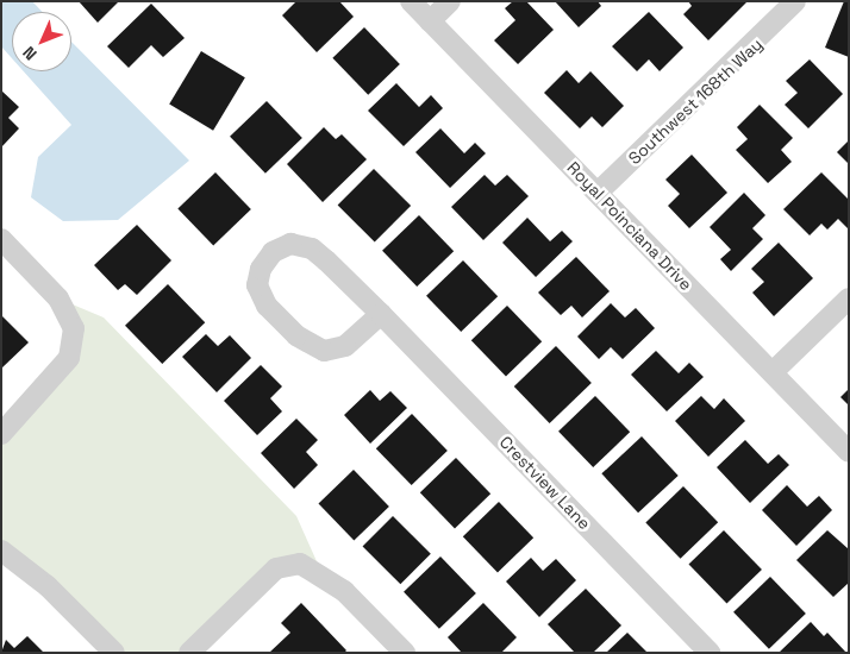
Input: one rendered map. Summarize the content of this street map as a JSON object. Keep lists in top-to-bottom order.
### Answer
{
  "streets": {
    "street": ["Southwest 168th Way", "Royal Poinciana Drive", "Crestview Lane"]
  },
  "crossings": [
    ["Southwest 168th Way", "Royal Poinciana Drive"]
  ],
  "north": "bottom left"
}
